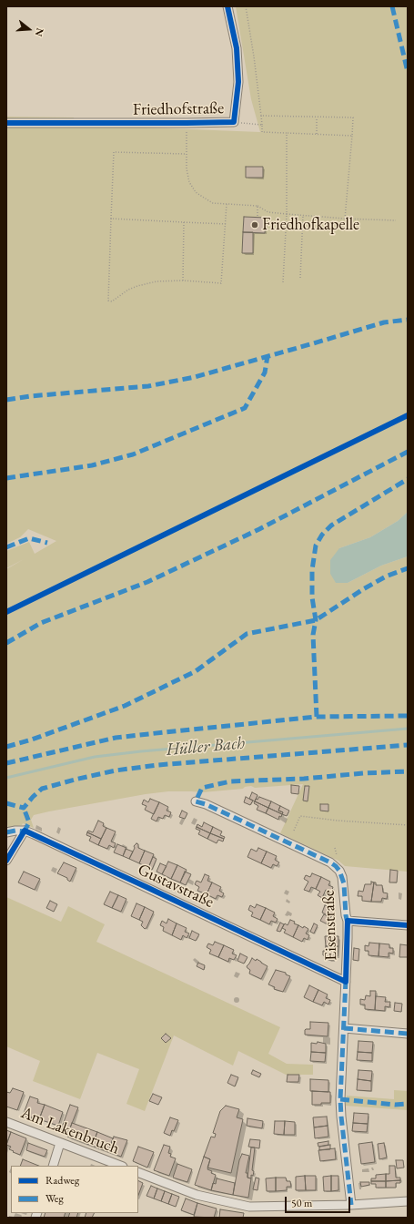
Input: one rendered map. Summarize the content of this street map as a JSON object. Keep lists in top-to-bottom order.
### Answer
{
  "streets": {
    "street": [
      "Friedhofstraße",
      "Gustavstraße",
      "Eisenstraße",
      "Am Lakenbruch"
    ]
  },
  "crossings": [
    ["Gustavstraße", "Eisenstraße"]
  ],
  "water": ["Hüller Bach"],
  "places": ["Friedhofkapelle"],
  "legend": ["Radweg", "Weg"],
  "scale_bar": "50 m",
  "north": "right"
}
